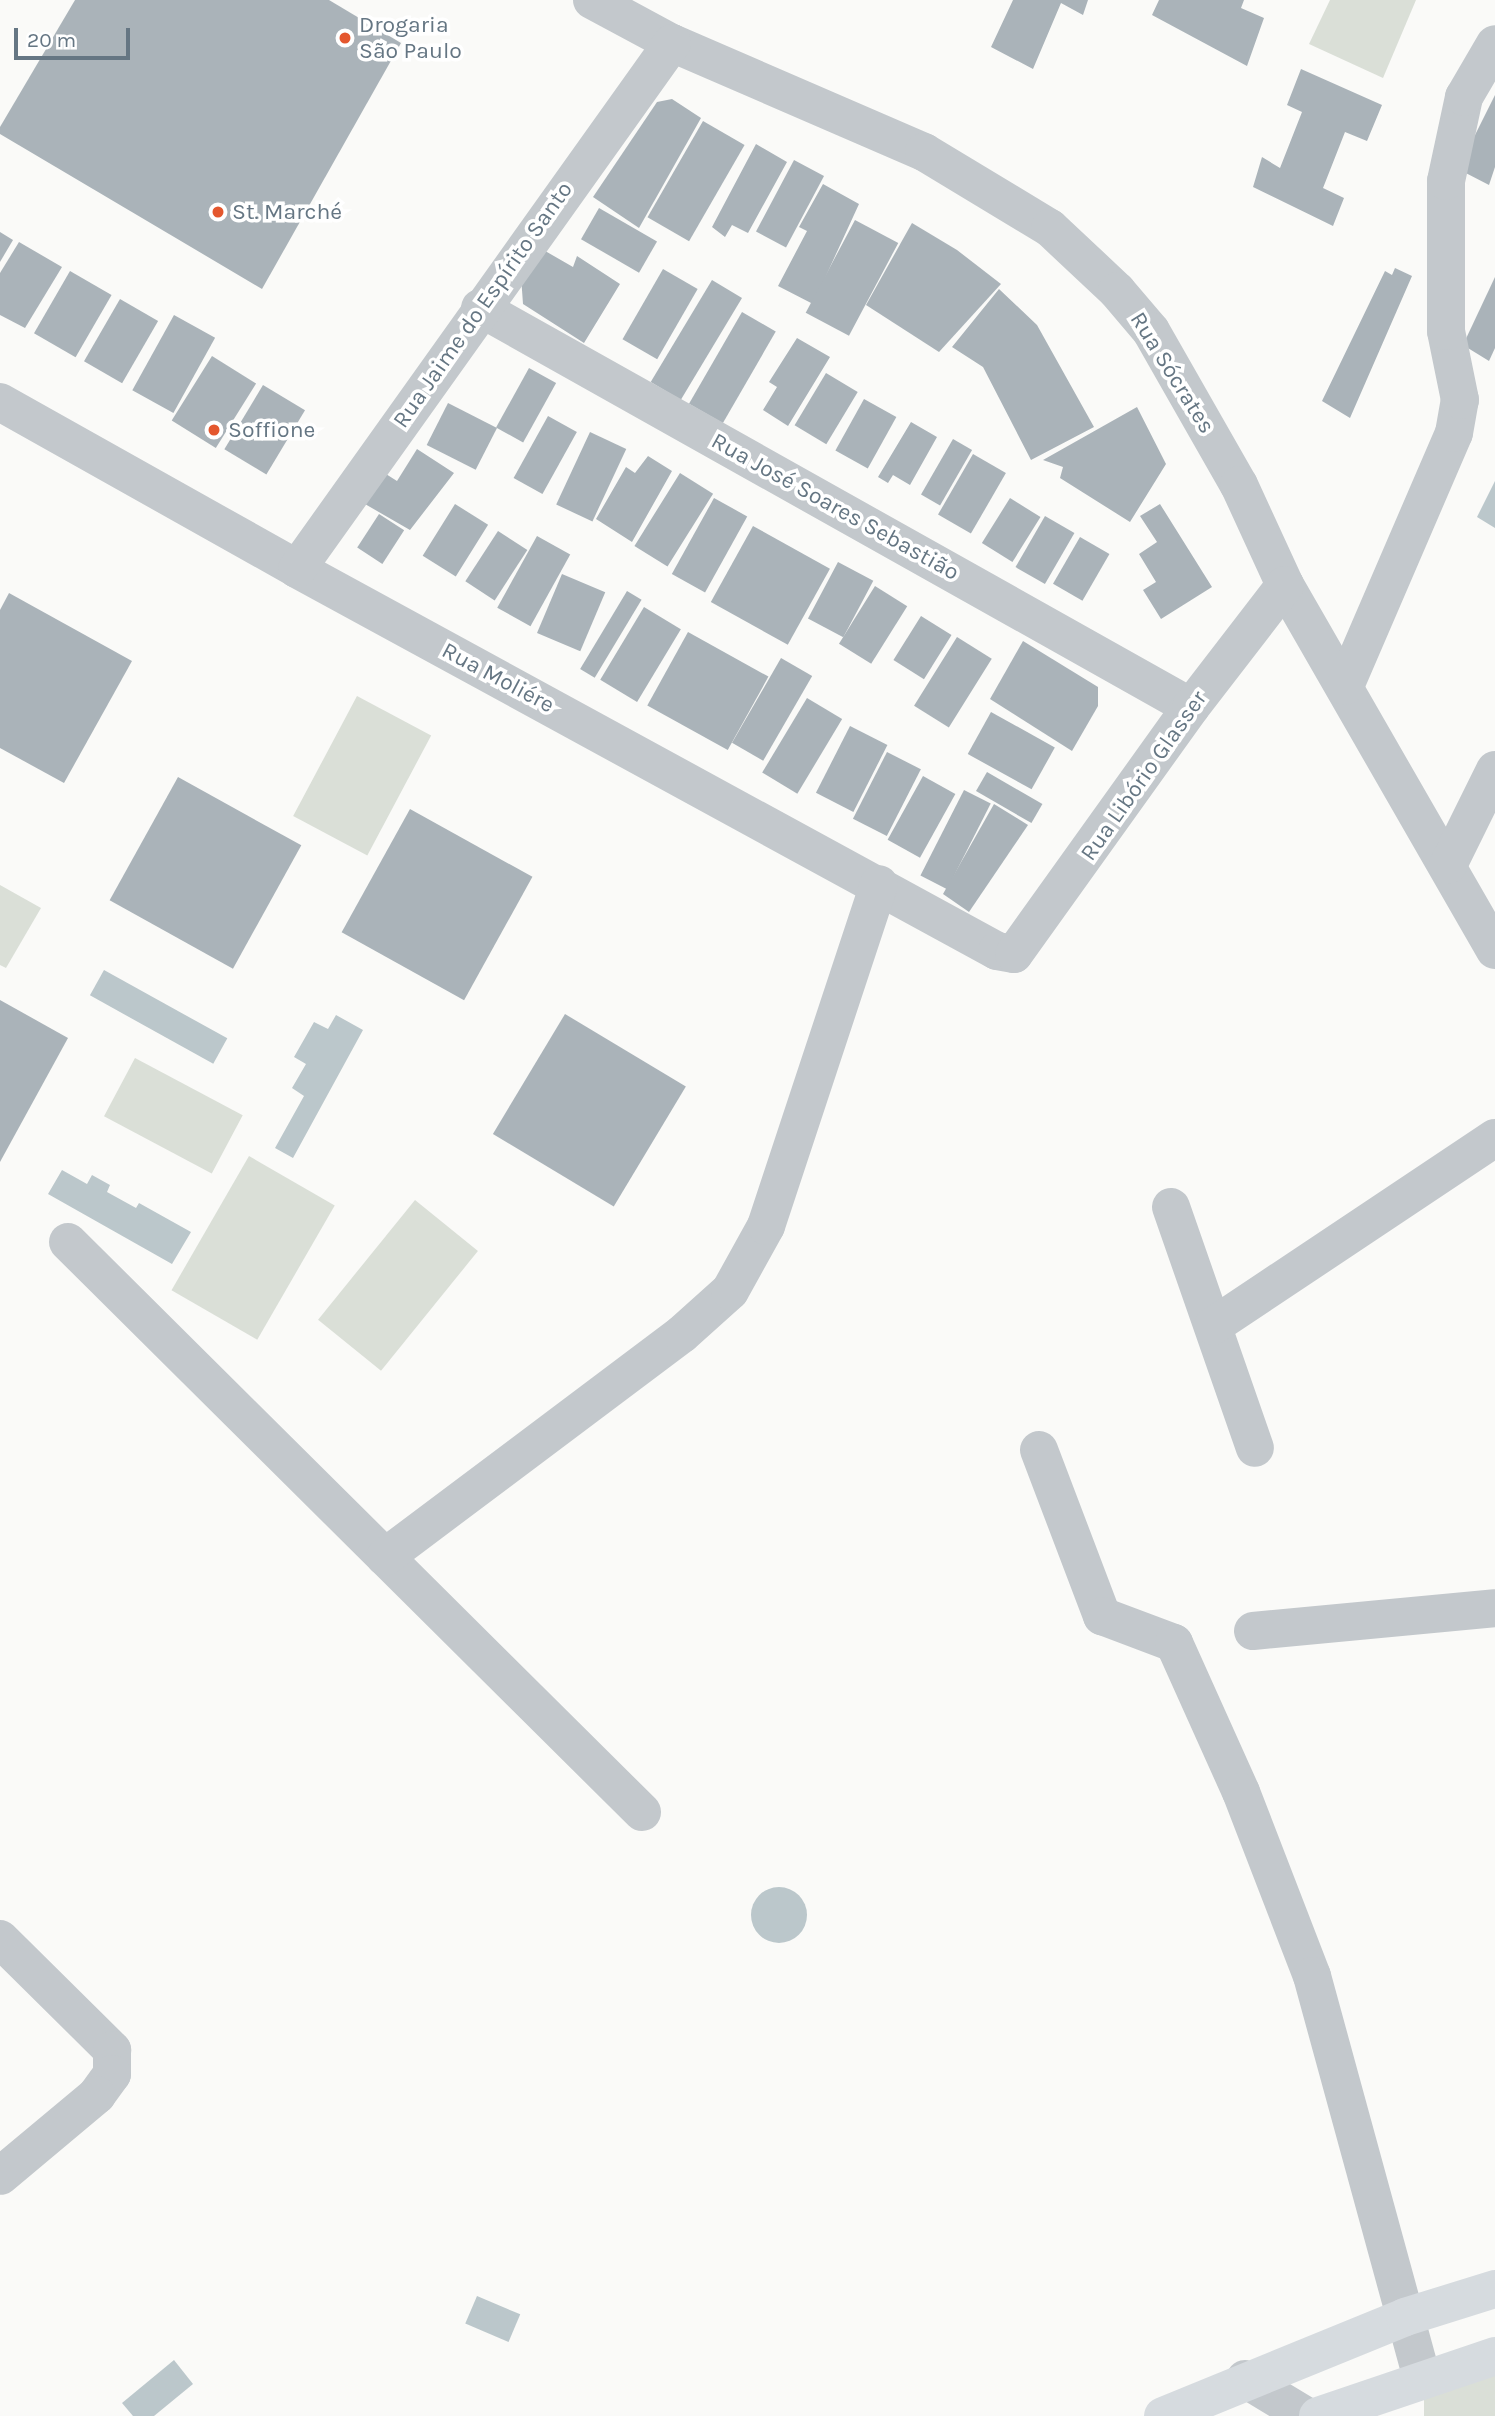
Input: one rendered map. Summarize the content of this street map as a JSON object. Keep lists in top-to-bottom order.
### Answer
{
  "streets": {
    "street": [
      "Rua Jaime do Espírito Santo",
      "Rua Sócrates",
      "Rua José Soares Sebastião",
      "Rua Moliére",
      "Rua Libório Glasser"
    ]
  },
  "crossings": [
    ["Rua Jaime do Espírito Santo", "Rua Sócrates"],
    ["Rua Jaime do Espírito Santo", "Rua José Soares Sebastião"],
    ["Rua Jaime do Espírito Santo", "Rua Moliére"],
    ["Rua Sócrates", "Rua Libório Glasser"],
    ["Rua José Soares Sebastião", "Rua Libório Glasser"],
    ["Rua Moliére", "Rua Libório Glasser"]
  ],
  "places": ["Drogaria São Paulo", "St. Marché", "Soffione"],
  "scale_bar": "20 m"
}
